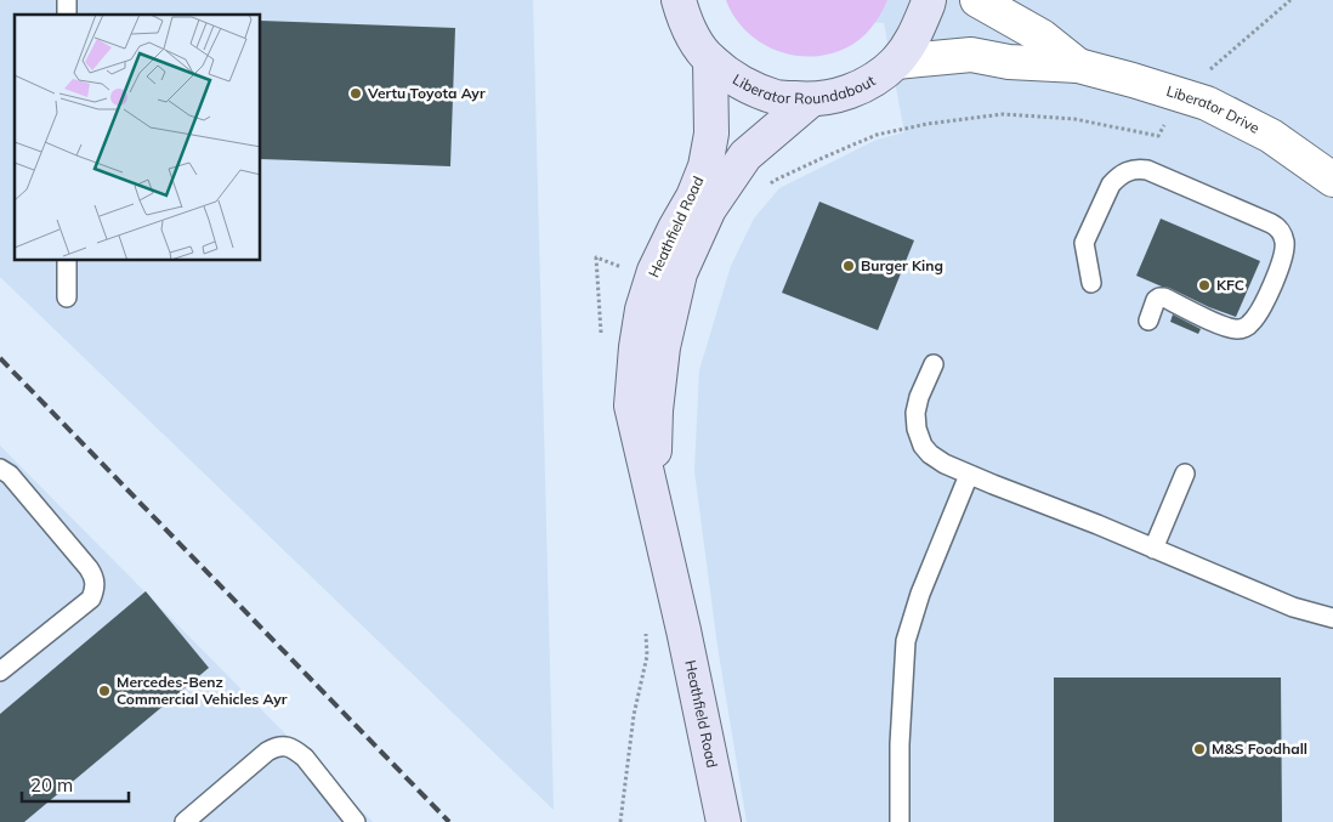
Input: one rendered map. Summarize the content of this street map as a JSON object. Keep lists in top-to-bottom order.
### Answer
{
  "streets": {
    "main road": ["Liberator Roundabout", "Heathfield Road"],
    "street": ["Liberator Drive"]
  },
  "crossings": [
    ["Liberator Roundabout", "Liberator Drive"],
    ["Liberator Roundabout", "Heathfield Road"]
  ],
  "places": [
    "Vertu Toyota Ayr",
    "Burger King",
    "KFC",
    "Mercedes-Benz Commercial Vehicles Ayr",
    "M&S Foodhall"
  ],
  "scale_bar": "20 m"
}
